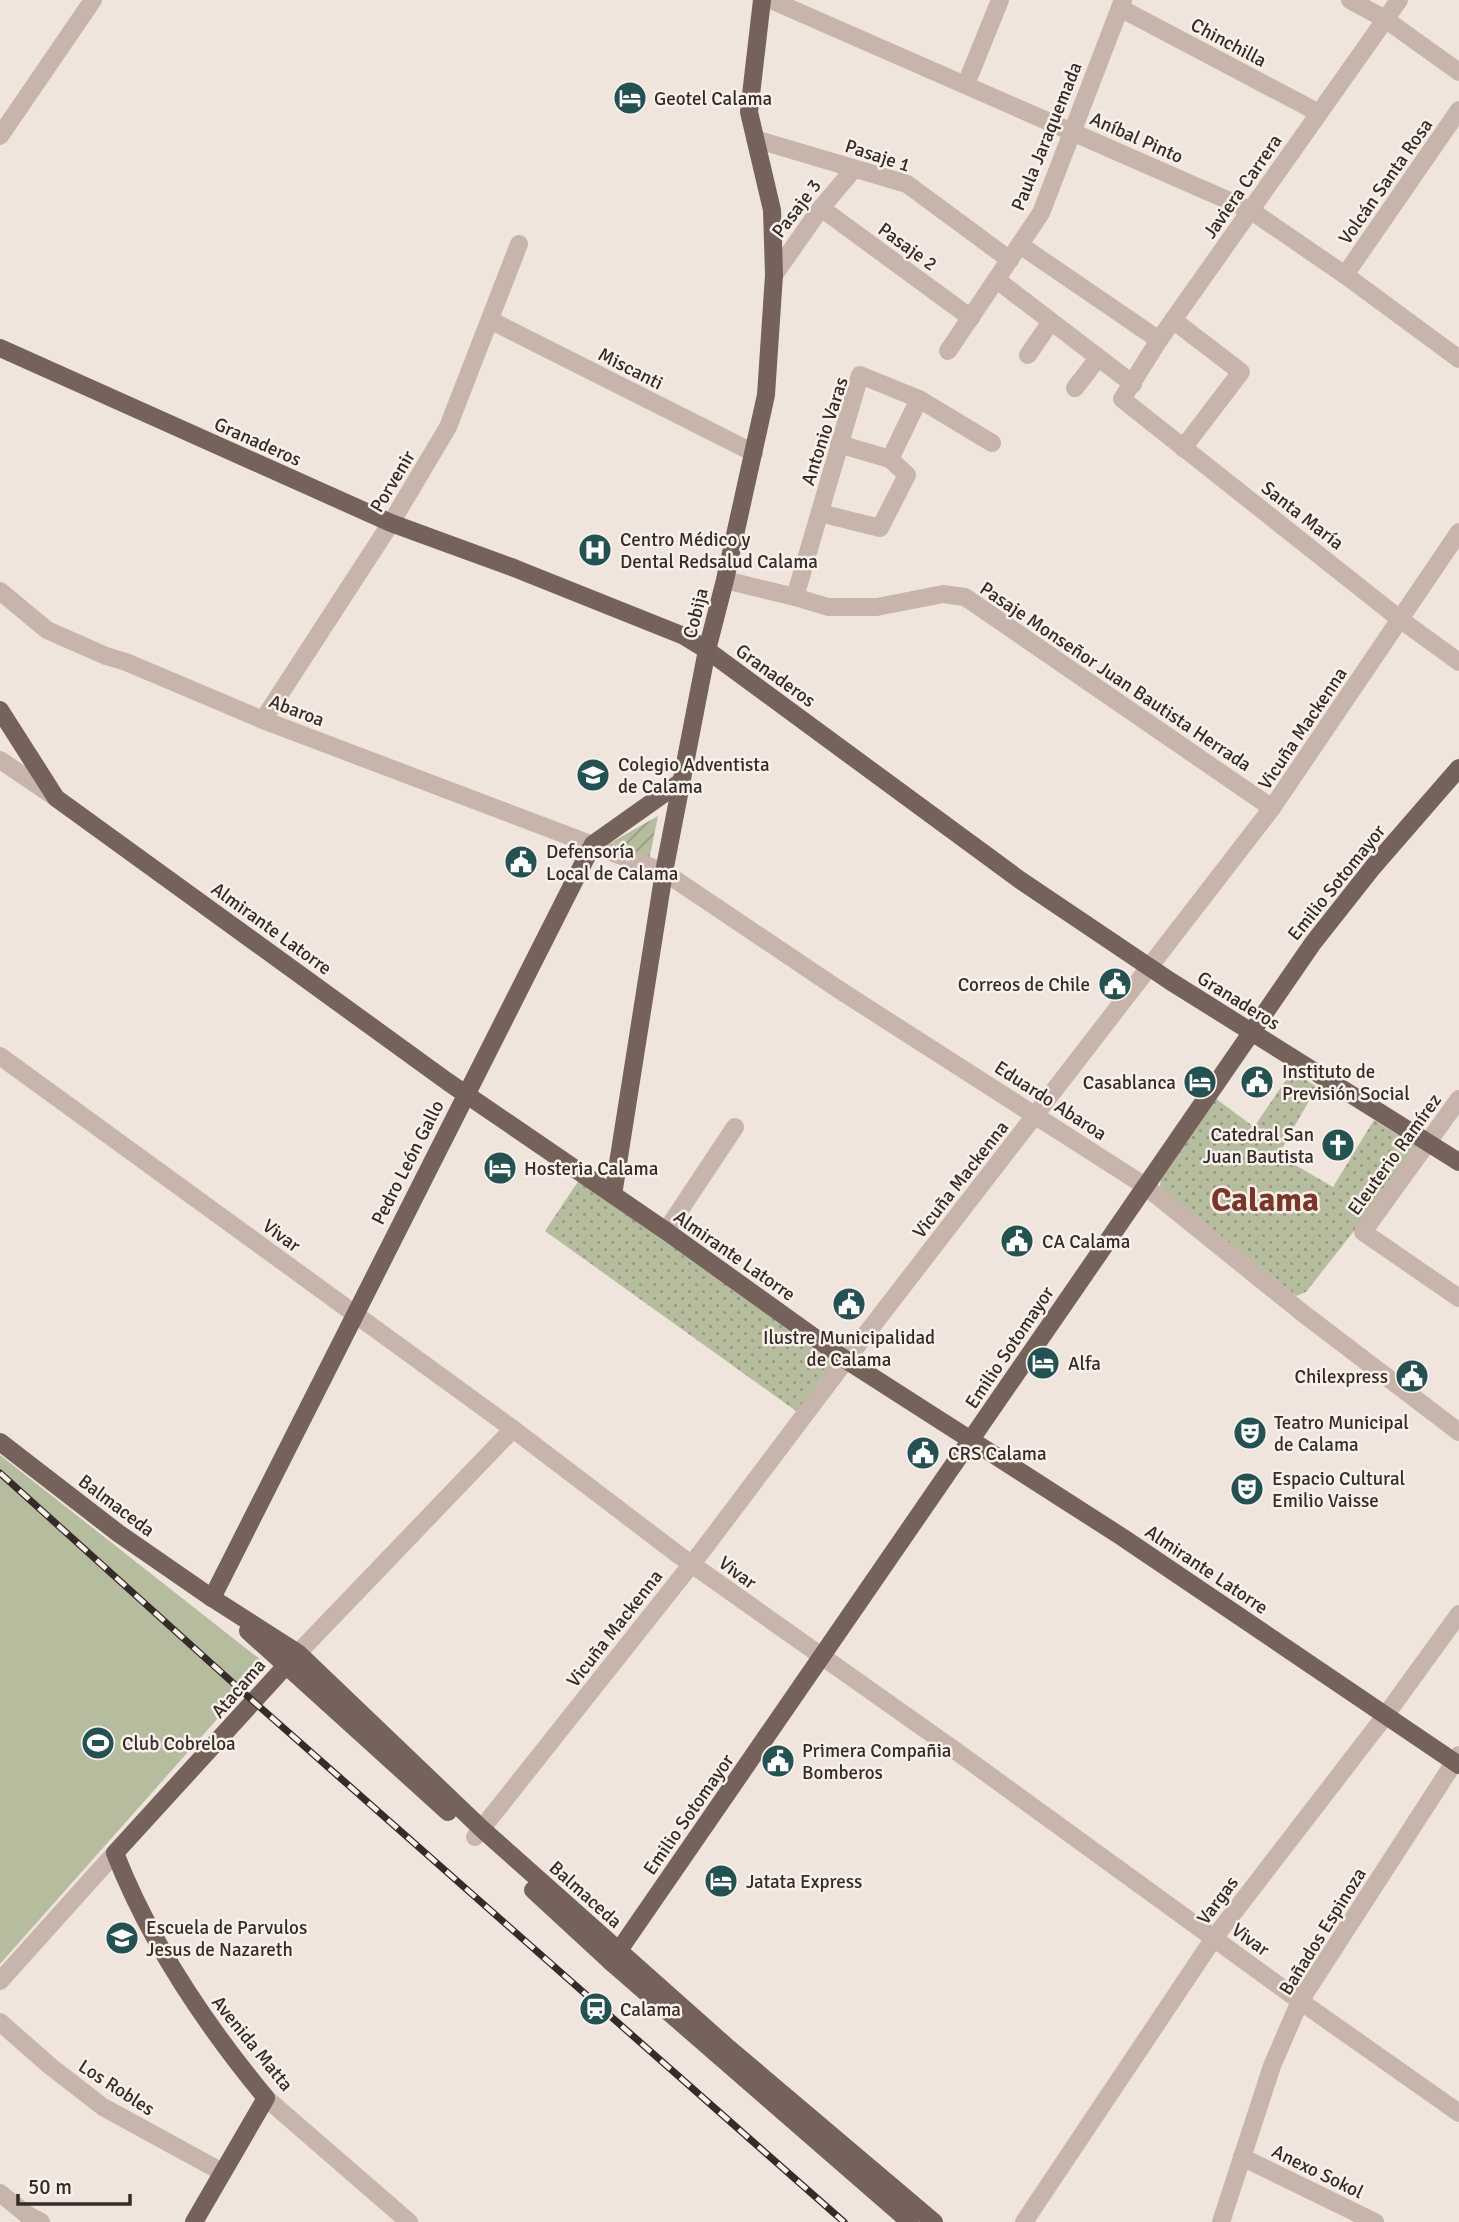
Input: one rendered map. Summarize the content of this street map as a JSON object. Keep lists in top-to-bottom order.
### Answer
{
  "streets": {
    "main road": [
      "Granaderos",
      "Cobija",
      "Emilio Sotomayor",
      "Almirante Latorre",
      "Pedro León Gallo",
      "Balmaceda",
      "Atacama",
      "Avenida Matta"
    ],
    "street": [
      "Chinchilla",
      "Paula Jaraquemada",
      "Aníbal Pinto",
      "Pasaje 1",
      "Volcán Santa Rosa",
      "Javiera Carrera",
      "Pasaje 3",
      "Pasaje 2",
      "Miscanti",
      "Antonio Varas",
      "Porvenir",
      "Santa María",
      "Pasaje Monseñor Juan Bautista Herrada",
      "Abaroa",
      "Vicuña Mackenna",
      "Eduardo Abaroa",
      "Eleuterio Ramírez",
      "Vivar",
      "Vargas",
      "Bañados Espinoza",
      "Los Robles",
      "Anexo Sokol"
    ]
  },
  "crossings": [
    ["Chinchilla", "Paula Jaraquemada"],
    ["Chinchilla", "Javiera Carrera"],
    ["Paula Jaraquemada", "Aníbal Pinto"],
    ["Paula Jaraquemada", "Pasaje 1"],
    ["Paula Jaraquemada", "Pasaje 2"],
    ["Aníbal Pinto", "Volcán Santa Rosa"],
    ["Aníbal Pinto", "Javiera Carrera"],
    ["Pasaje 1", "Javiera Carrera"],
    ["Pasaje 1", "Pasaje 3"],
    ["Pasaje 1", "Cobija"],
    ["Javiera Carrera", "Santa María"],
    ["Pasaje 3", "Pasaje 2"],
    ["Pasaje 3", "Cobija"],
    ["Miscanti", "Porvenir"],
    ["Miscanti", "Cobija"],
    ["Antonio Varas", "Pasaje Monseñor Juan Bautista Herrada"],
    ["Granaderos", "Porvenir"],
    ["Granaderos", "Cobija"],
    ["Granaderos", "Vicuña Mackenna"],
    ["Granaderos", "Emilio Sotomayor"],
    ["Granaderos", "Eleuterio Ramírez"],
    ["Porvenir", "Abaroa"],
    ["Santa María", "Vicuña Mackenna"],
    ["Cobija", "Pasaje Monseñor Juan Bautista Herrada"],
    ["Cobija", "Almirante Latorre"],
    ["Cobija", "Eduardo Abaroa"],
    ["Cobija", "Pedro León Gallo"],
    ["Pasaje Monseñor Juan Bautista Herrada", "Vicuña Mackenna"],
    ["Abaroa", "Eduardo Abaroa"],
    ["Abaroa", "Pedro León Gallo"],
    ["Vicuña Mackenna", "Almirante Latorre"],
    ["Vicuña Mackenna", "Eduardo Abaroa"],
    ["Vicuña Mackenna", "Vivar"],
    ["Vicuña Mackenna", "Balmaceda"],
    ["Emilio Sotomayor", "Almirante Latorre"],
    ["Emilio Sotomayor", "Eduardo Abaroa"],
    ["Emilio Sotomayor", "Vivar"],
    ["Emilio Sotomayor", "Balmaceda"],
    ["Almirante Latorre", "Pedro León Gallo"],
    ["Almirante Latorre", "Vargas"],
    ["Almirante Latorre", "Bañados Espinoza"],
    ["Eduardo Abaroa", "Pedro León Gallo"],
    ["Pedro León Gallo", "Vivar"],
    ["Pedro León Gallo", "Balmaceda"],
    ["Vivar", "Atacama"],
    ["Vivar", "Vargas"],
    ["Vivar", "Bañados Espinoza"],
    ["Balmaceda", "Atacama"],
    ["Atacama", "Avenida Matta"],
    ["Bañados Espinoza", "Anexo Sokol"]
  ],
  "districts": ["Calama"],
  "places": {
    "hotel": [
      "Geotel Calama",
      "Casablanca",
      "Hosteria Calama",
      "Alfa",
      "Jatata Express"
    ],
    "hospital": ["Centro Médico y Dental Redsalud Calama"],
    "school or university": ["Colegio Adventista de Calama", "Escuela de Parvulos Jesus de Nazareth"],
    "public building": [
      "Defensoría Local de Calama",
      "Correos de Chile",
      "Instituto de Previsión Social",
      "CA Calama",
      "Ilustre Municipalidad de Calama",
      "Chilexpress",
      "CRS Calama",
      "Primera Compañia Bomberos"
    ],
    "church": ["Catedral San Juan Bautista"],
    "theatre": ["Teatro Municipal de Calama", "Espacio Cultural Emilio Vaisse"],
    "sports": ["Club Cobreloa"],
    "station": ["Calama"]
  },
  "scale_bar": "50 m"
}
